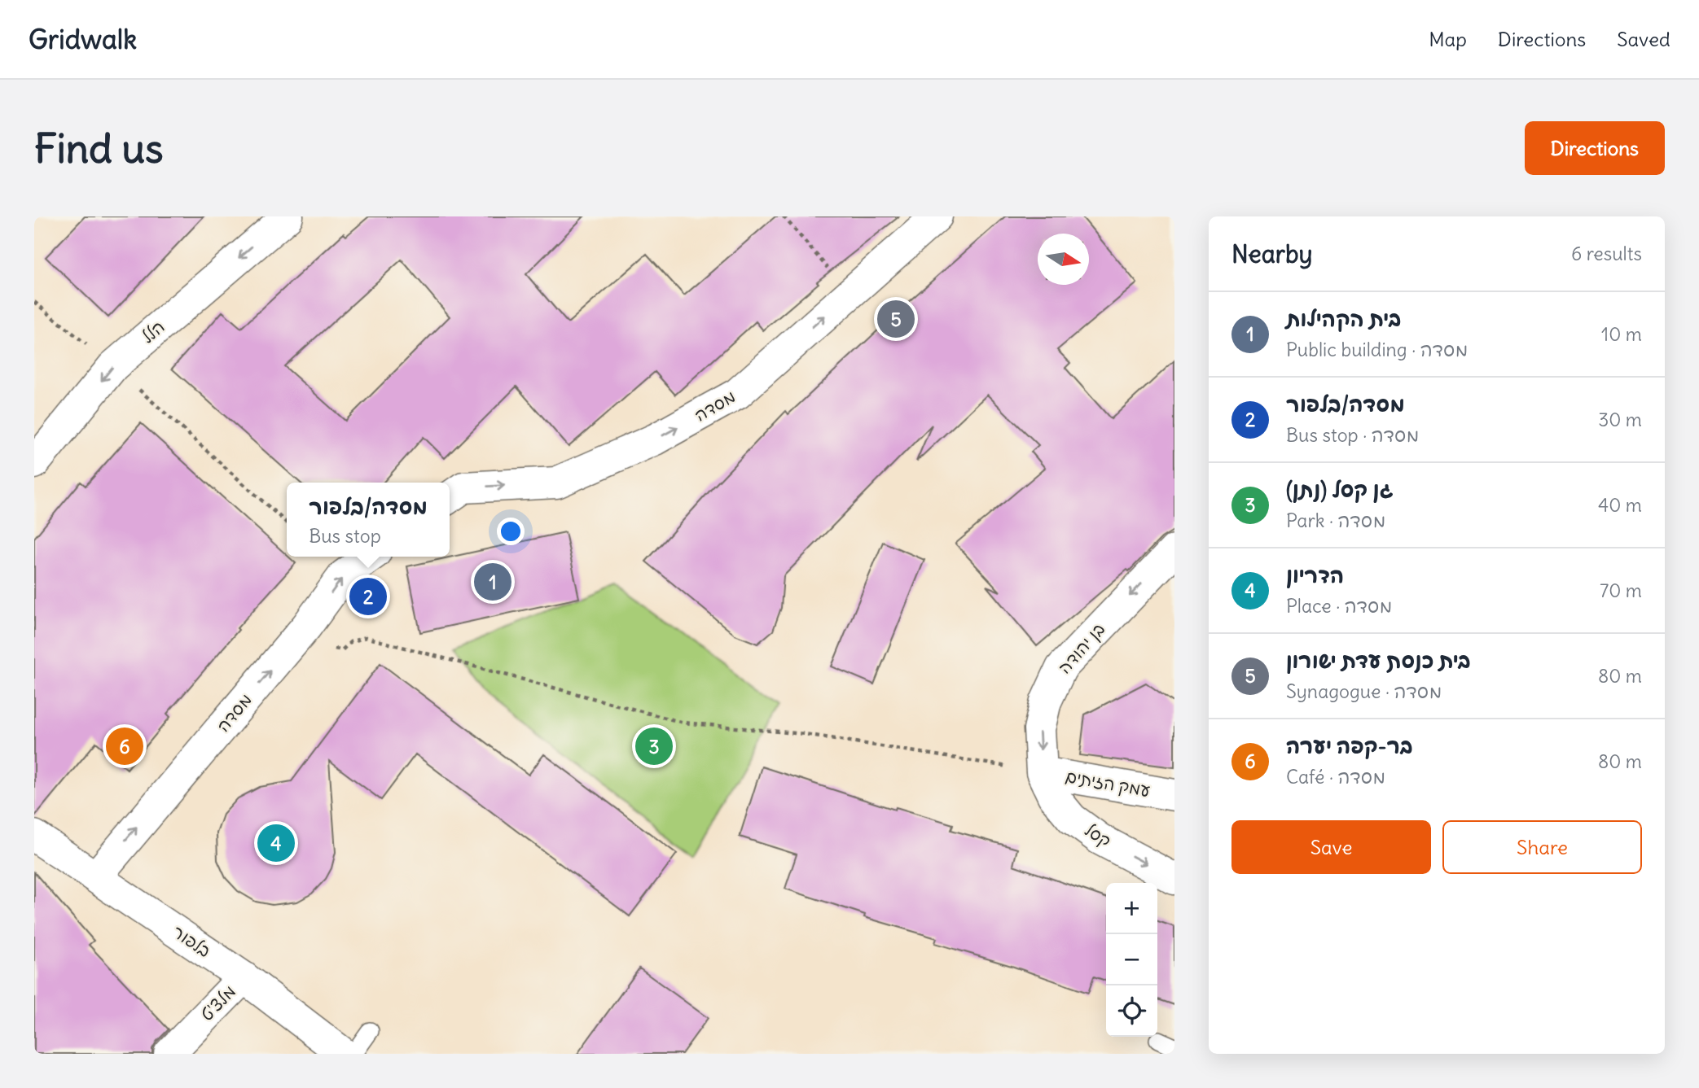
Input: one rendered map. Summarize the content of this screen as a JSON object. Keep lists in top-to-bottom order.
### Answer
{
  "streets": {
    "street": [
      "הלל",
      "מסדה",
      "בן יהודה",
      "עמק הזיתים",
      "קסל",
      "בלפור",
      "מלצ'ט"
    ]
  },
  "crossings": [
    ["מסדה", "בלפור"],
    ["בן יהודה", "עמק הזיתים"],
    ["בן יהודה", "קסל"],
    ["עמק הזיתים", "קסל"],
    ["בלפור", "מלצ'ט"]
  ],
  "one_way": [
    "הלל",
    "מסדה",
    "בן יהודה",
    "קסל"
  ],
  "north": "right",
  "page": {
    "header": "Gridwalk",
    "nav": ["Map", "Directions", "Saved"],
    "buttons": [
      "Directions",
      ["Save", "Share"]
    ],
    "title": "Find us",
    "heading": ["Nearby", "6 results"],
    "list": [
      {
        "mark": "1",
        "name": "בית הקהילות",
        "note": "Public building · מסדה",
        "value": "10 m"
      },
      {
        "mark": "2",
        "name": "מסדה/בלפור",
        "note": "Bus stop · מסדה",
        "value": "30 m"
      },
      {
        "mark": "3",
        "name": "גן קסל (נתן)",
        "note": "Park · מסדה",
        "value": "40 m"
      },
      {
        "mark": "4",
        "name": "הדריון",
        "note": "Place · מסדה",
        "value": "70 m"
      },
      {
        "mark": "5",
        "name": "בית כנסת עדת ישורון",
        "note": "Synagogue · מסדה",
        "value": "80 m"
      },
      {
        "mark": "6",
        "name": "בר-קפה יערה",
        "note": "Café · מסדה",
        "value": "80 m"
      }
    ],
    "pins": [
      "5",
      "1",
      "2",
      "3",
      "6",
      "4"
    ],
    "popup": ["מסדה/בלפור", "Bus stop"],
    "map_buttons": ["+", "−"]
  }
}
